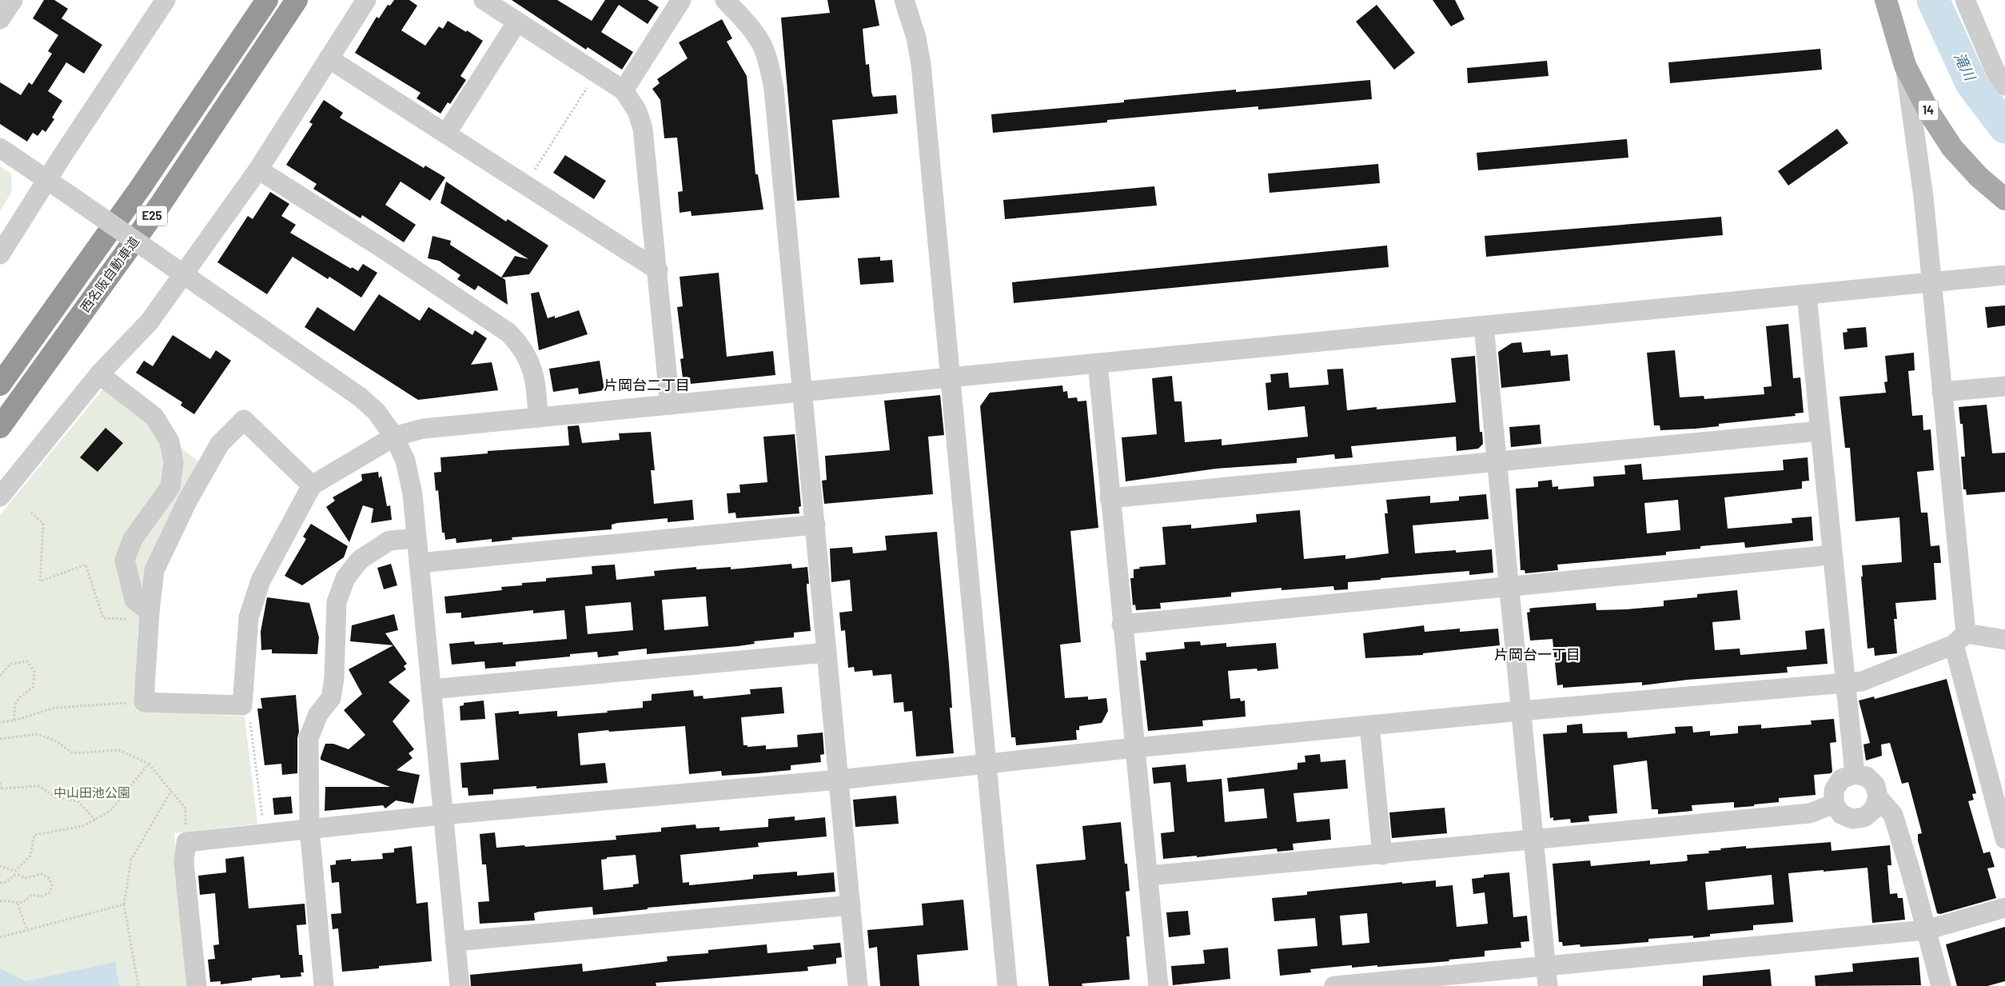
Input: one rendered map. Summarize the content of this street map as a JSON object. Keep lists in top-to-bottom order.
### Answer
{
  "streets": {
    "highway": ["E25", "西名阪自動車道"],
    "main road": ["14"]
  },
  "districts": ["片岡台二丁目", "片岡台一丁目"],
  "water": ["滝川"],
  "parks": ["中山田池公園"]
}
